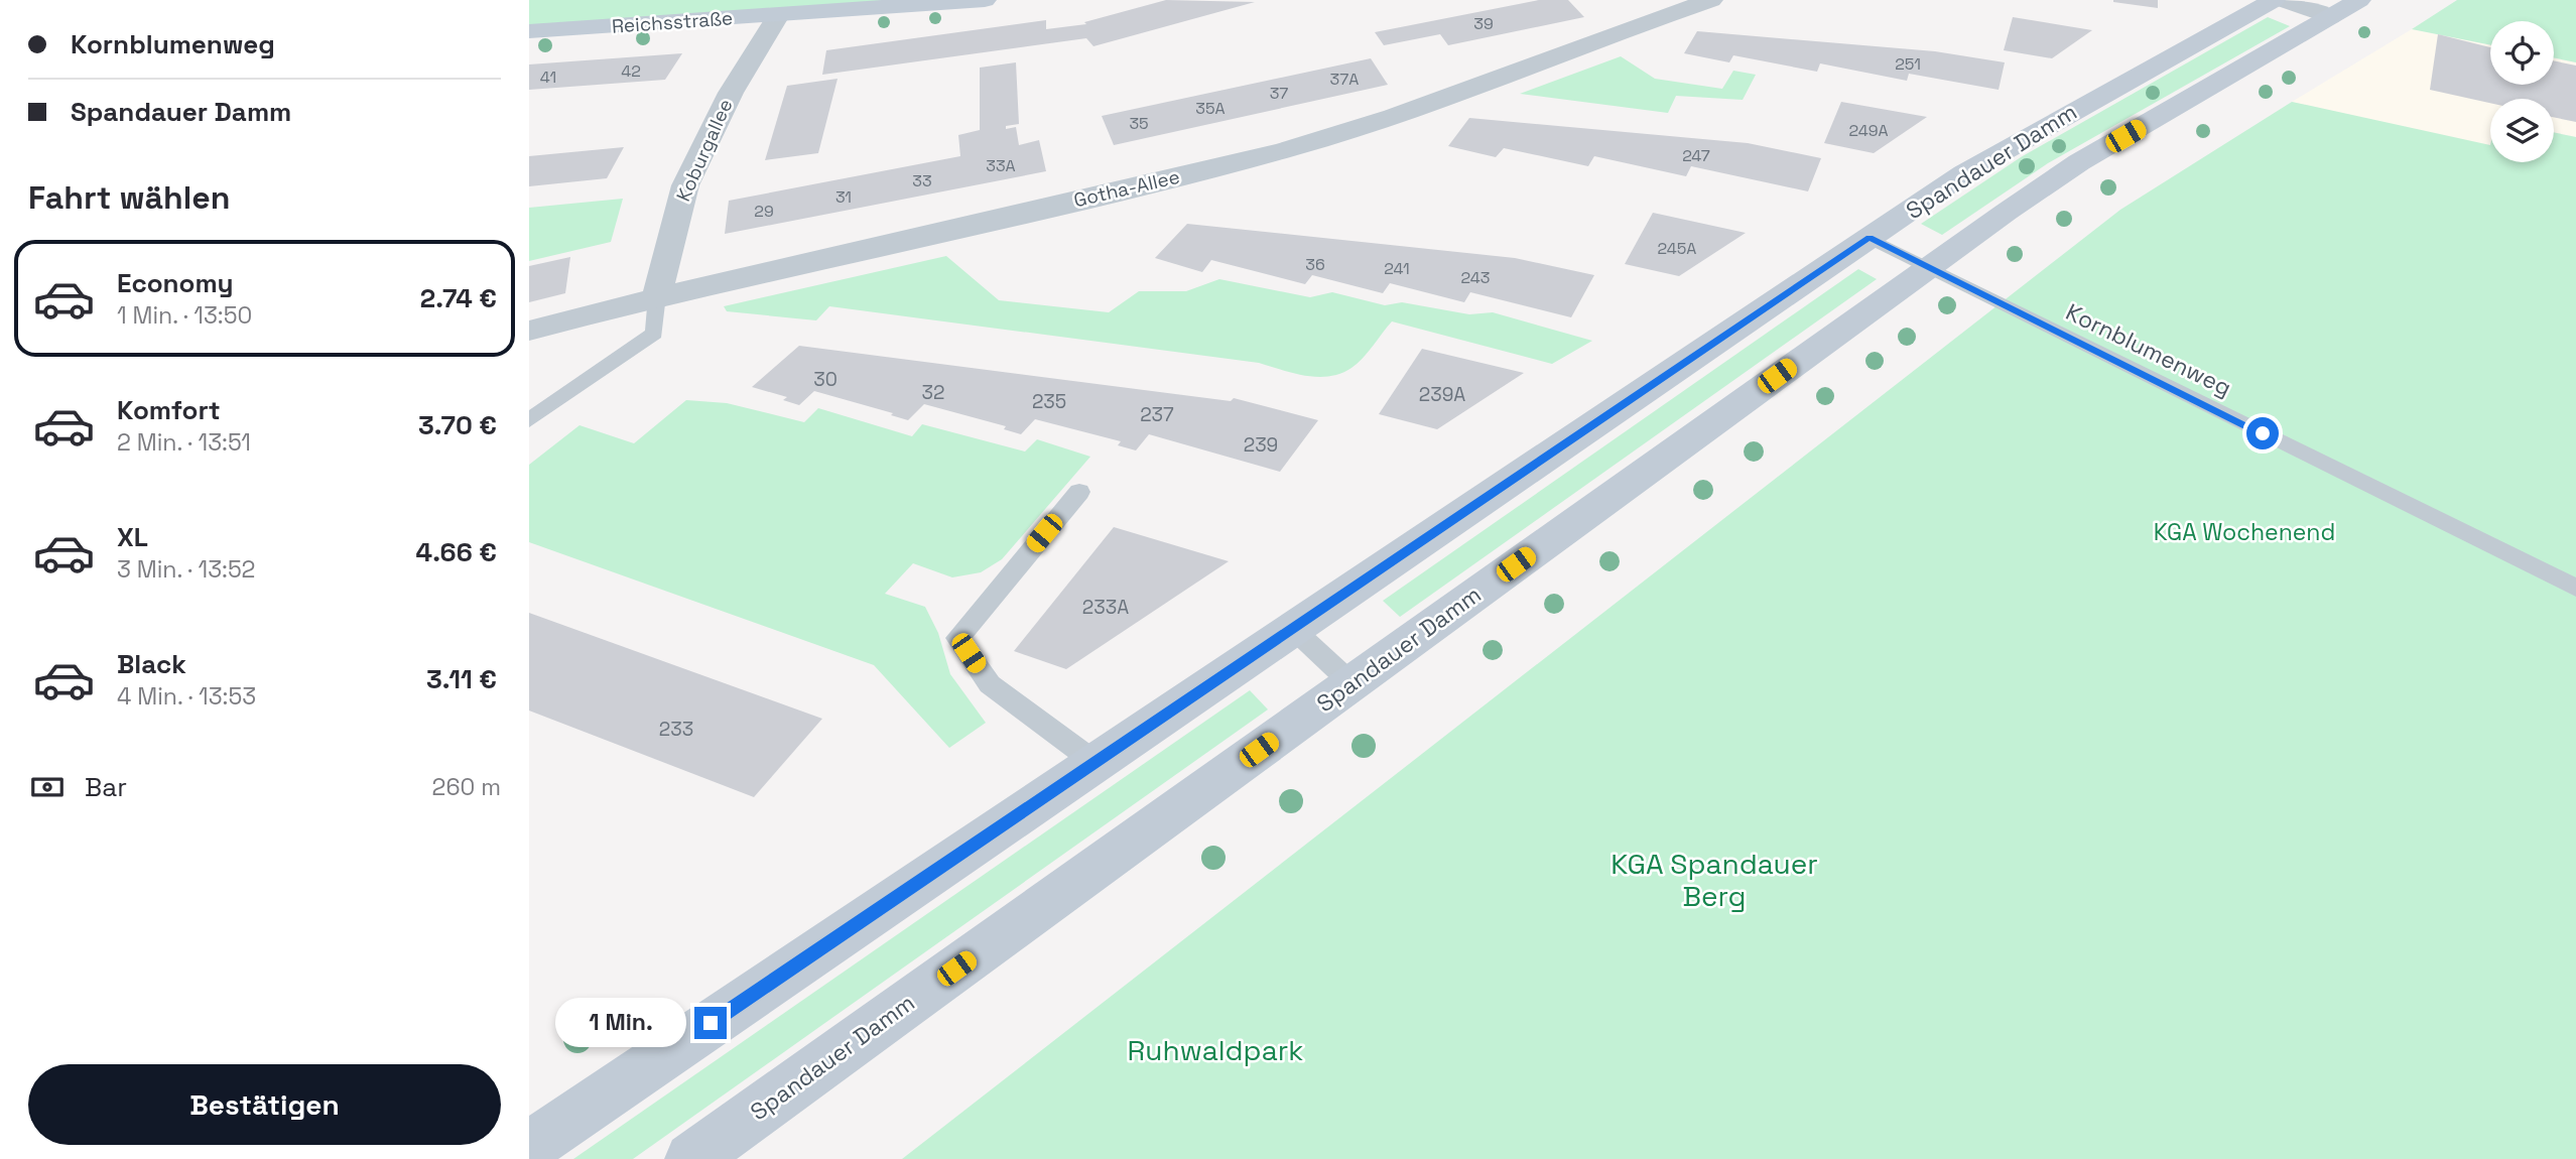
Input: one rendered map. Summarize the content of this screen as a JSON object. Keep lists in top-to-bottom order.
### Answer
{
  "streets": {
    "main road": ["Reichsstraße", "Spandauer Damm"],
    "street": ["Koburgallee", "Gotha-Allee"],
    "lane": ["Kornblumenweg"]
  },
  "crossings": [
    ["Reichsstraße", "Koburgallee"],
    ["Koburgallee", "Gotha-Allee"],
    ["Spandauer Damm", "Kornblumenweg"]
  ],
  "parks": ["KGA Wochenend", "KGA Spandauer Berg", "Ruhwaldpark"],
  "house_numbers": [
    "39",
    "251",
    "42",
    "41",
    "37A",
    "37",
    "35A",
    "35",
    "249A",
    "247",
    "33A",
    "33",
    "31",
    "29",
    "245A",
    "36",
    "241",
    "243",
    "30",
    "32",
    "239A",
    "235",
    "237",
    "239",
    "233A",
    "233"
  ],
  "page": {
    "banner": ["Kornblumenweg", "Spandauer Damm"],
    "heading": "Fahrt wählen",
    "list": [
      {
        "name": "Economy",
        "note": "1 Min. · 13:50",
        "value": "2.74 €"
      },
      {
        "name": "Komfort",
        "note": "2 Min. · 13:51",
        "value": "3.70 €"
      },
      {
        "name": "XL",
        "note": "3 Min. · 13:52",
        "value": "4.66 €"
      },
      {
        "name": "Black",
        "note": "4 Min. · 13:53",
        "value": "3.11 €"
      }
    ],
    "pay": ["Bar", "260 m"],
    "bubble": "1 Min.",
    "buttons": "Bestätigen"
  }
}
